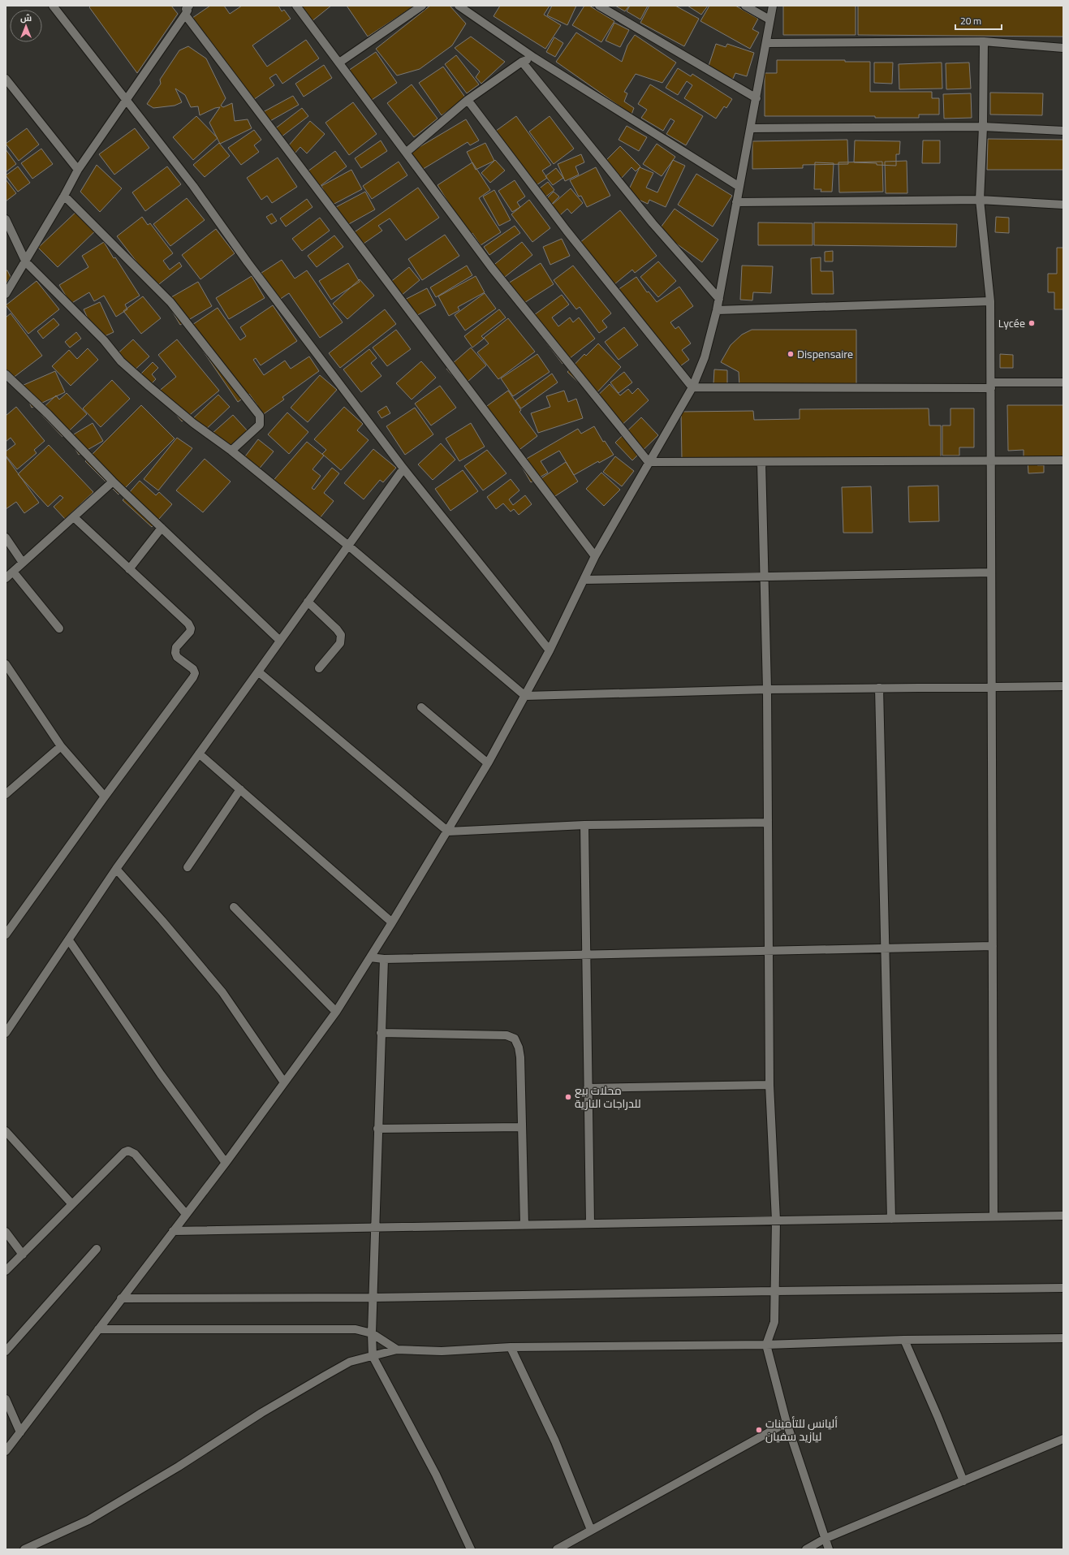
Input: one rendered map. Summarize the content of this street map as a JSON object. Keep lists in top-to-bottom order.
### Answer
{
  "places": [
    "Lycée",
    "Dispensaire",
    "محلات بيع للدراجات النارية",
    "أليانس للتأمينات ليازيد سفيان"
  ],
  "scale_bar": "20 m",
  "north": "top"
}
